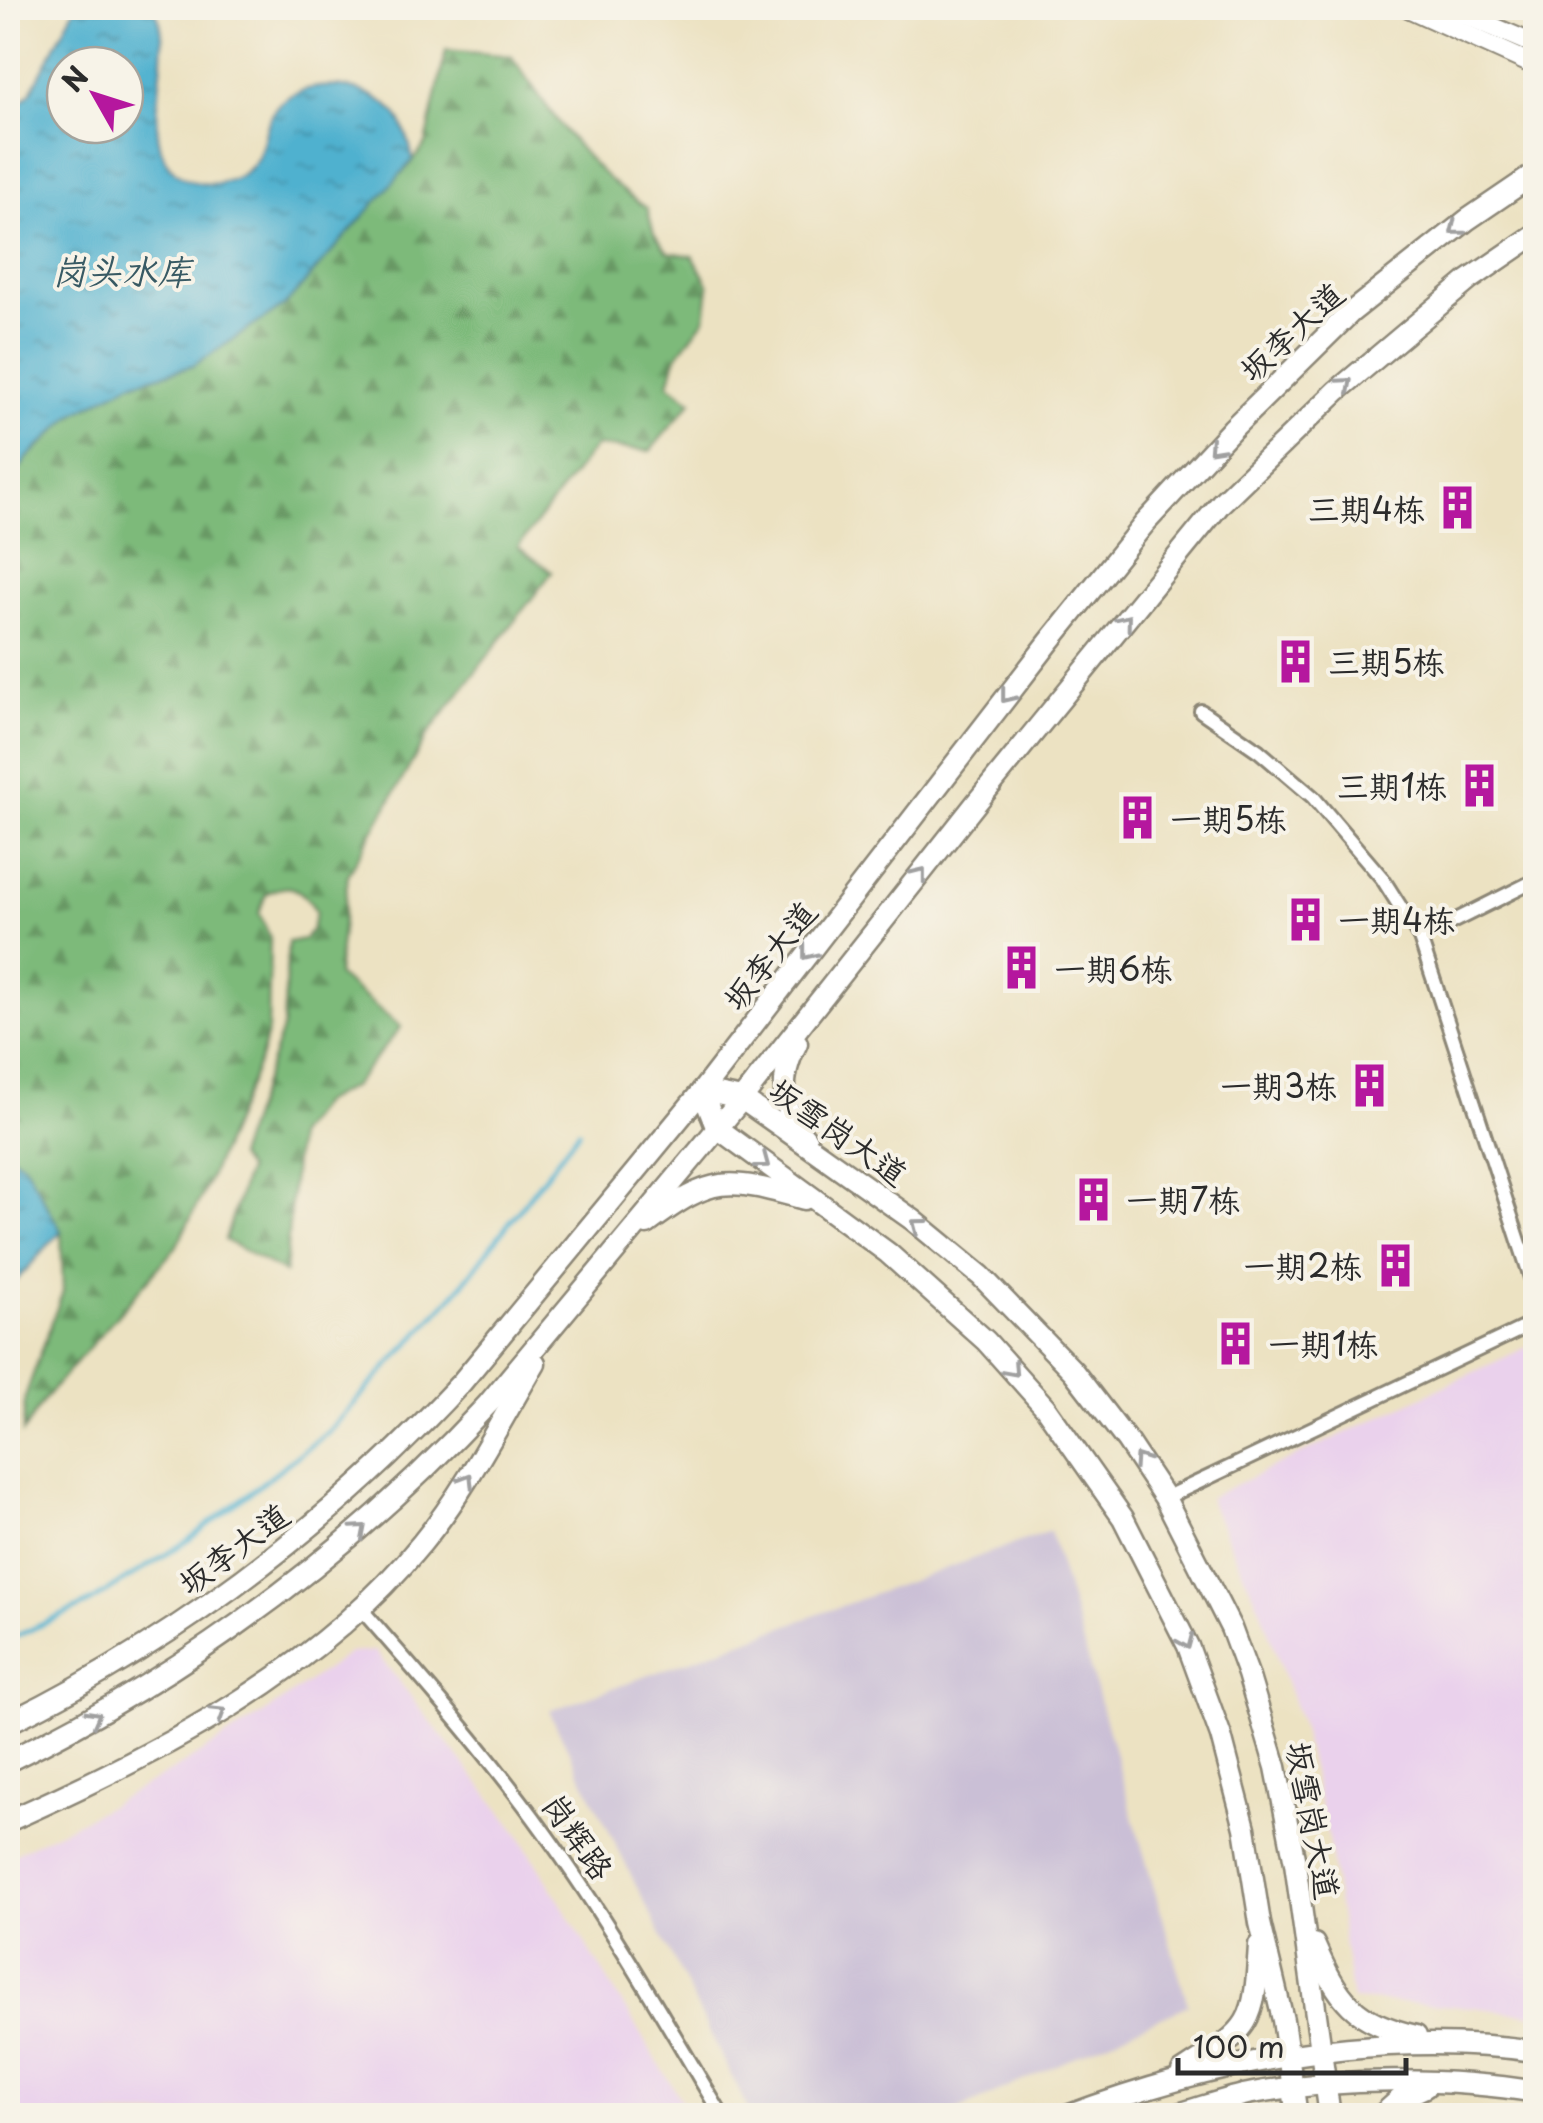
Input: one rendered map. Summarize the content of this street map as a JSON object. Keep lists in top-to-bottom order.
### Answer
{
  "streets": {
    "main road": ["坂李大道", "坂雪岗大道"],
    "street": ["岗辉路"]
  },
  "crossings": [
    ["坂李大道", "坂雪岗大道"]
  ],
  "water": ["岗头水库"],
  "places": {
    "building": [
      "三期4栋",
      "三期5栋",
      "三期1栋",
      "一期5栋",
      "一期4栋",
      "一期6栋",
      "一期3栋",
      "一期7栋",
      "一期2栋",
      "一期1栋"
    ]
  },
  "scale_bar": "100 m",
  "north": "top left"
}
